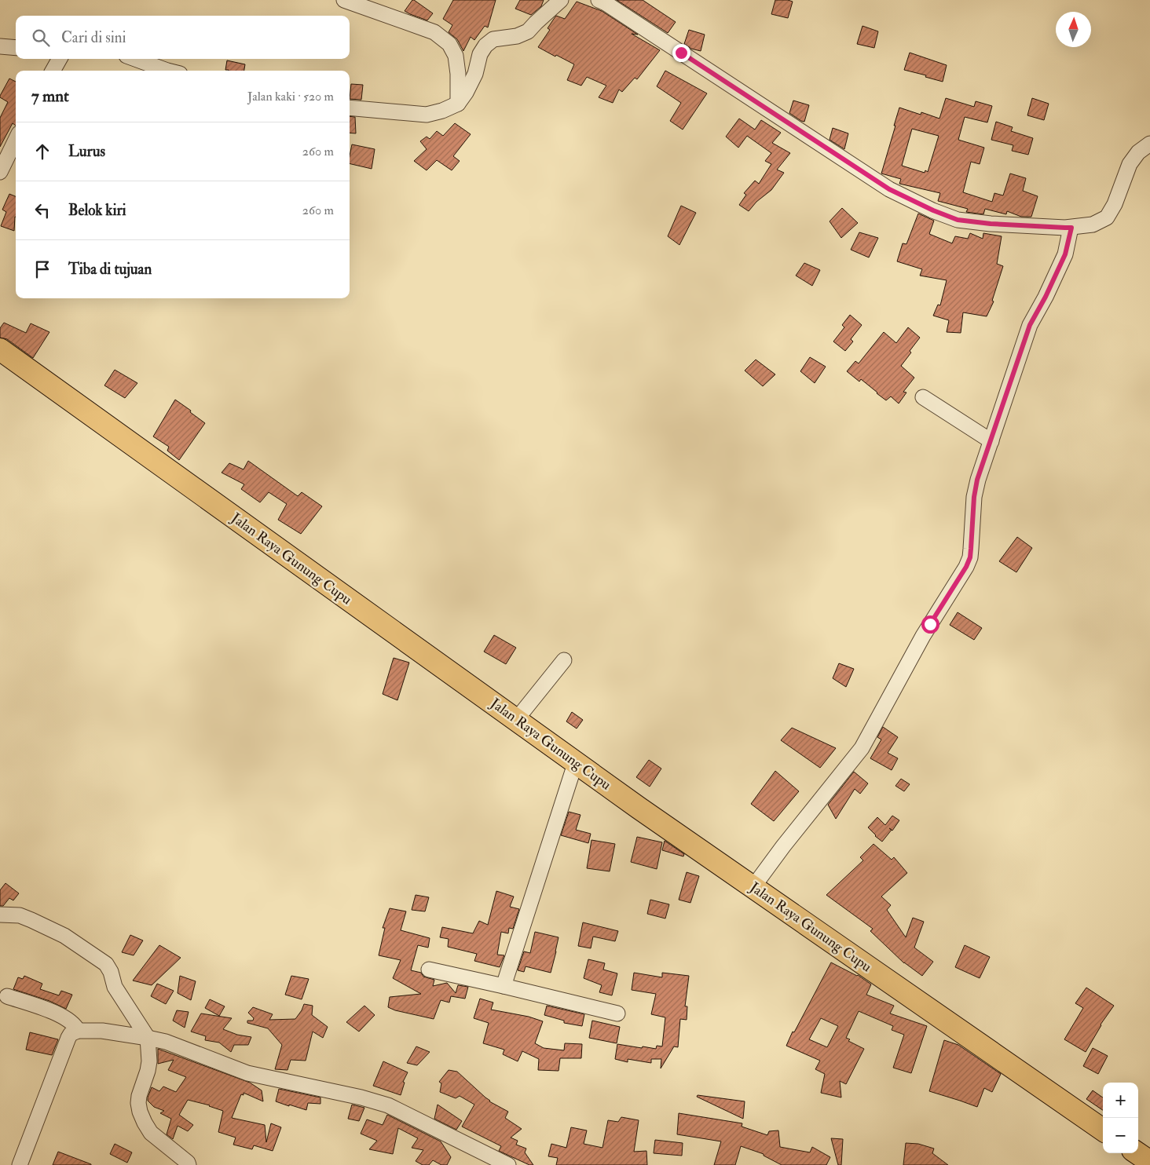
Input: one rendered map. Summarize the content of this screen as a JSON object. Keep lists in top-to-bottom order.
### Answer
{
  "streets": {
    "highway": ["Jalan Raya Gunung Cupu"]
  },
  "north": "top",
  "page": {
    "search": "Cari di sini",
    "heading": ["7 mnt", "Jalan kaki · 520 m"],
    "list": [
      ["Lurus", "260 m"],
      ["Belok kiri", "260 m"],
      "Tiba di tujuan"
    ],
    "map_buttons": ["+", "−"]
  }
}
